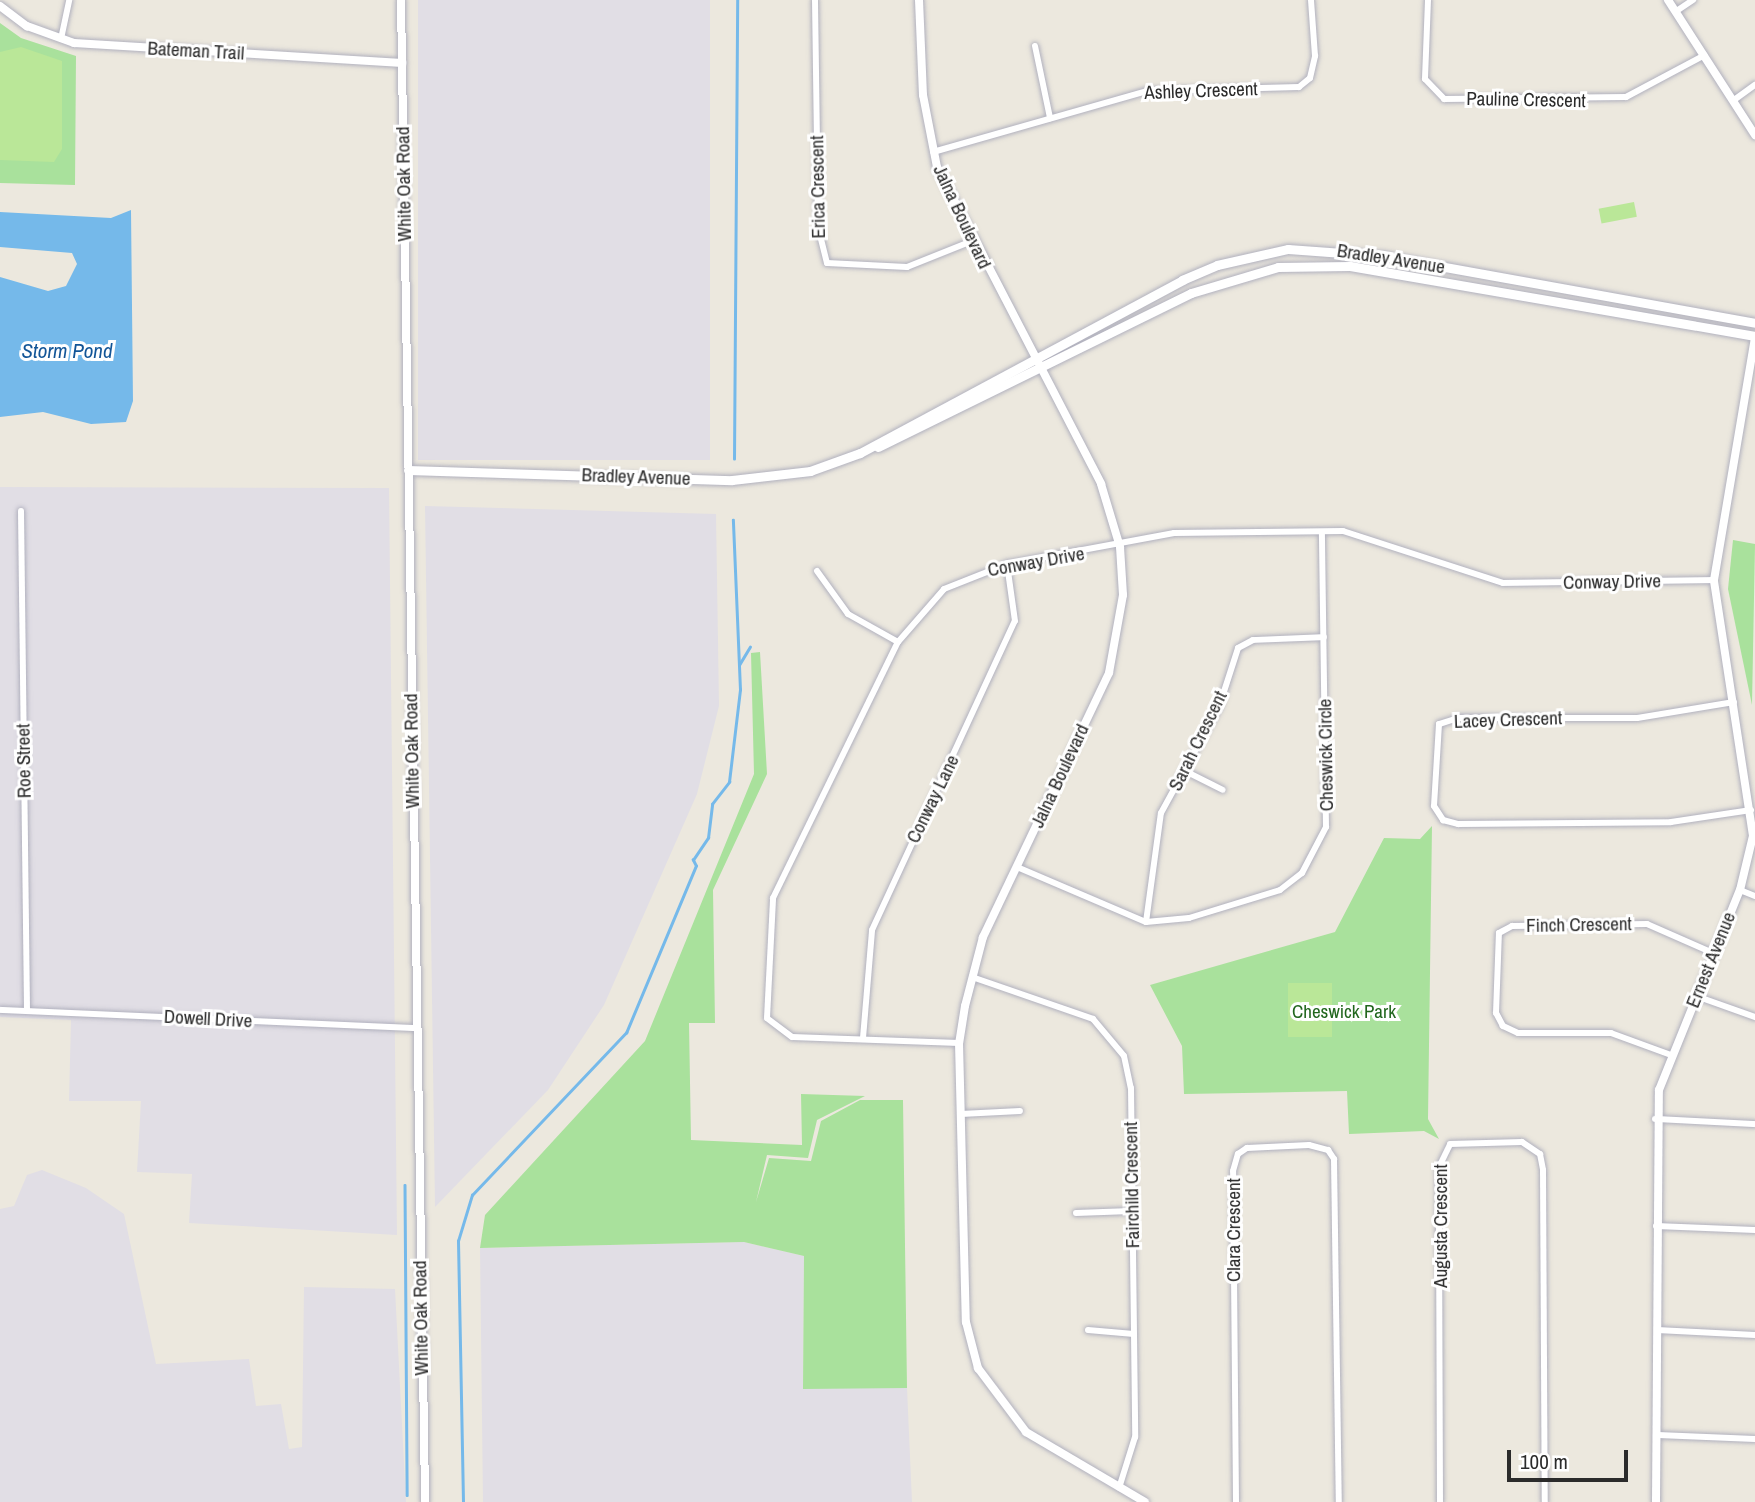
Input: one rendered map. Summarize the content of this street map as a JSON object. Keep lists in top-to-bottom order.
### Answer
{
  "streets": {
    "main road": ["Bradley Avenue"],
    "street": [
      "Bateman Trail",
      "Ashley Crescent",
      "Pauline Crescent",
      "White Oak Road",
      "Erica Crescent",
      "Jalna Boulevard",
      "Conway Drive",
      "Lacey Crescent",
      "Sarah Crescent",
      "Cheswick Circle",
      "Roe Street",
      "Conway Lane",
      "Finch Crescent",
      "Ernest Avenue",
      "Dowell Drive",
      "Fairchild Crescent",
      "Augusta Crescent",
      "Clara Crescent"
    ]
  },
  "crossings": [
    ["Bateman Trail", "White Oak Road"],
    ["Ashley Crescent", "Jalna Boulevard"],
    ["White Oak Road", "Bradley Avenue"],
    ["White Oak Road", "Dowell Drive"],
    ["Erica Crescent", "Jalna Boulevard"],
    ["Jalna Boulevard", "Bradley Avenue"],
    ["Jalna Boulevard", "Conway Drive"],
    ["Jalna Boulevard", "Cheswick Circle"],
    ["Jalna Boulevard", "Fairchild Crescent"],
    ["Bradley Avenue", "Ernest Avenue"],
    ["Conway Drive", "Cheswick Circle"],
    ["Conway Drive", "Conway Lane"],
    ["Conway Drive", "Ernest Avenue"],
    ["Lacey Crescent", "Ernest Avenue"],
    ["Sarah Crescent", "Cheswick Circle"],
    ["Roe Street", "Dowell Drive"],
    ["Finch Crescent", "Ernest Avenue"]
  ],
  "water": ["Storm Pond"],
  "parks": ["Cheswick Park"],
  "scale_bar": "100 m"
}
